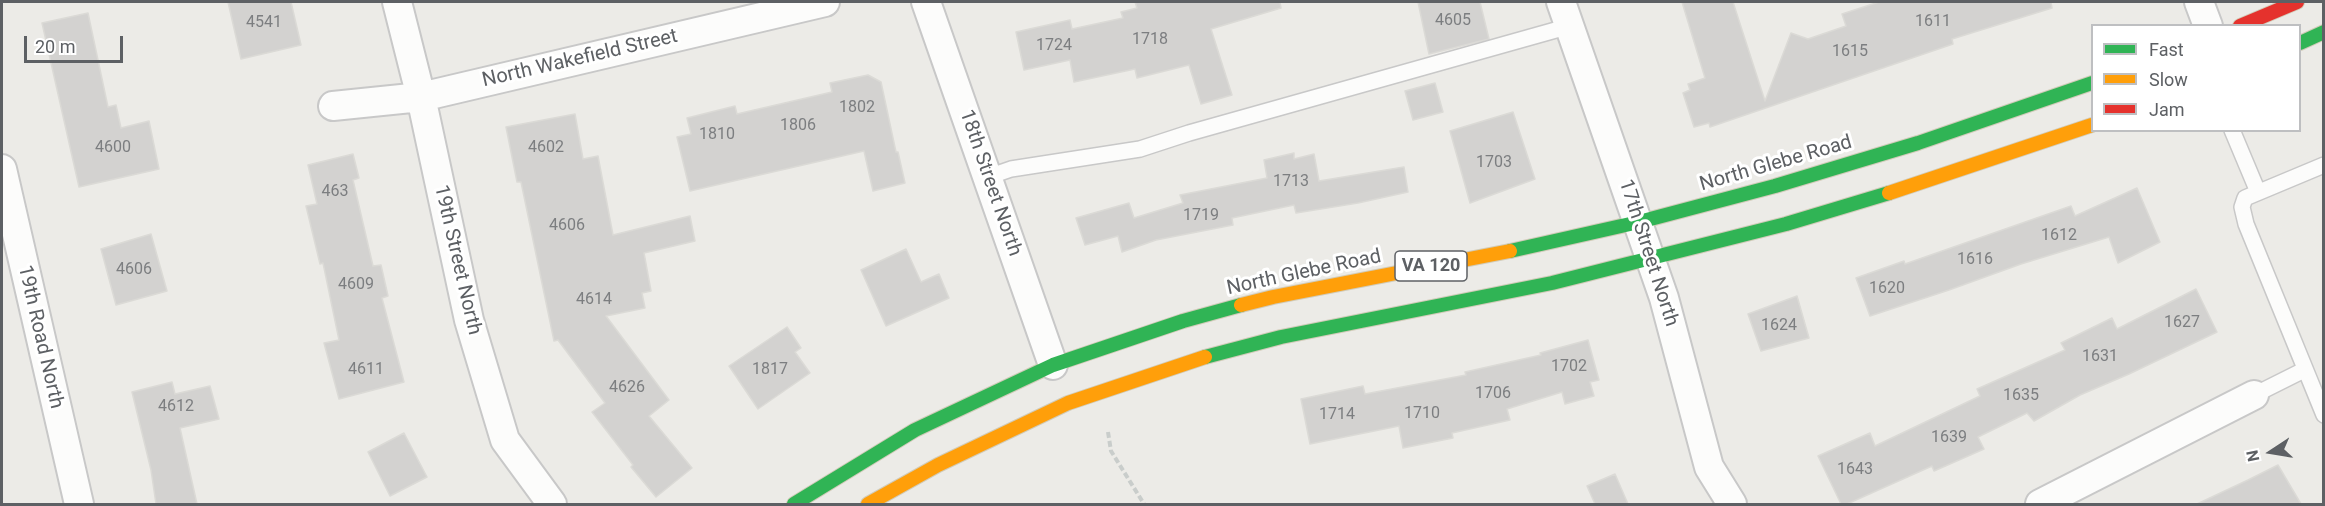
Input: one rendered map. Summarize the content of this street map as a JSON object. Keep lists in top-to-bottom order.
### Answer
{
  "streets": {
    "main road": ["North Glebe Road", "VA 120"],
    "street": [
      "North Wakefield Street",
      "18th Street North",
      "17th Street North",
      "19th Street North",
      "19th Road North"
    ]
  },
  "crossings": [
    ["North Wakefield Street", "19th Street North"],
    ["North Glebe Road", "18th Street North"],
    ["North Glebe Road", "17th Street North"],
    ["17th Street North", "VA 120"]
  ],
  "house_numbers": [
    "4605",
    "1611",
    "4541",
    "1718",
    "1724",
    "1615",
    "1802",
    "1806",
    "1810",
    "4600",
    "4602",
    "1703",
    "1713",
    "463",
    "1719",
    "4606",
    "1612",
    "1616",
    "4606",
    "4609",
    "1620",
    "4614",
    "1627",
    "1624",
    "1631",
    "1702",
    "4611",
    "1817",
    "4626",
    "1706",
    "1635",
    "4612",
    "1710",
    "1714",
    "1639",
    "1643"
  ],
  "legend": ["Fast", "Slow", "Jam"],
  "scale_bar": "20 m",
  "north": "left"
}
